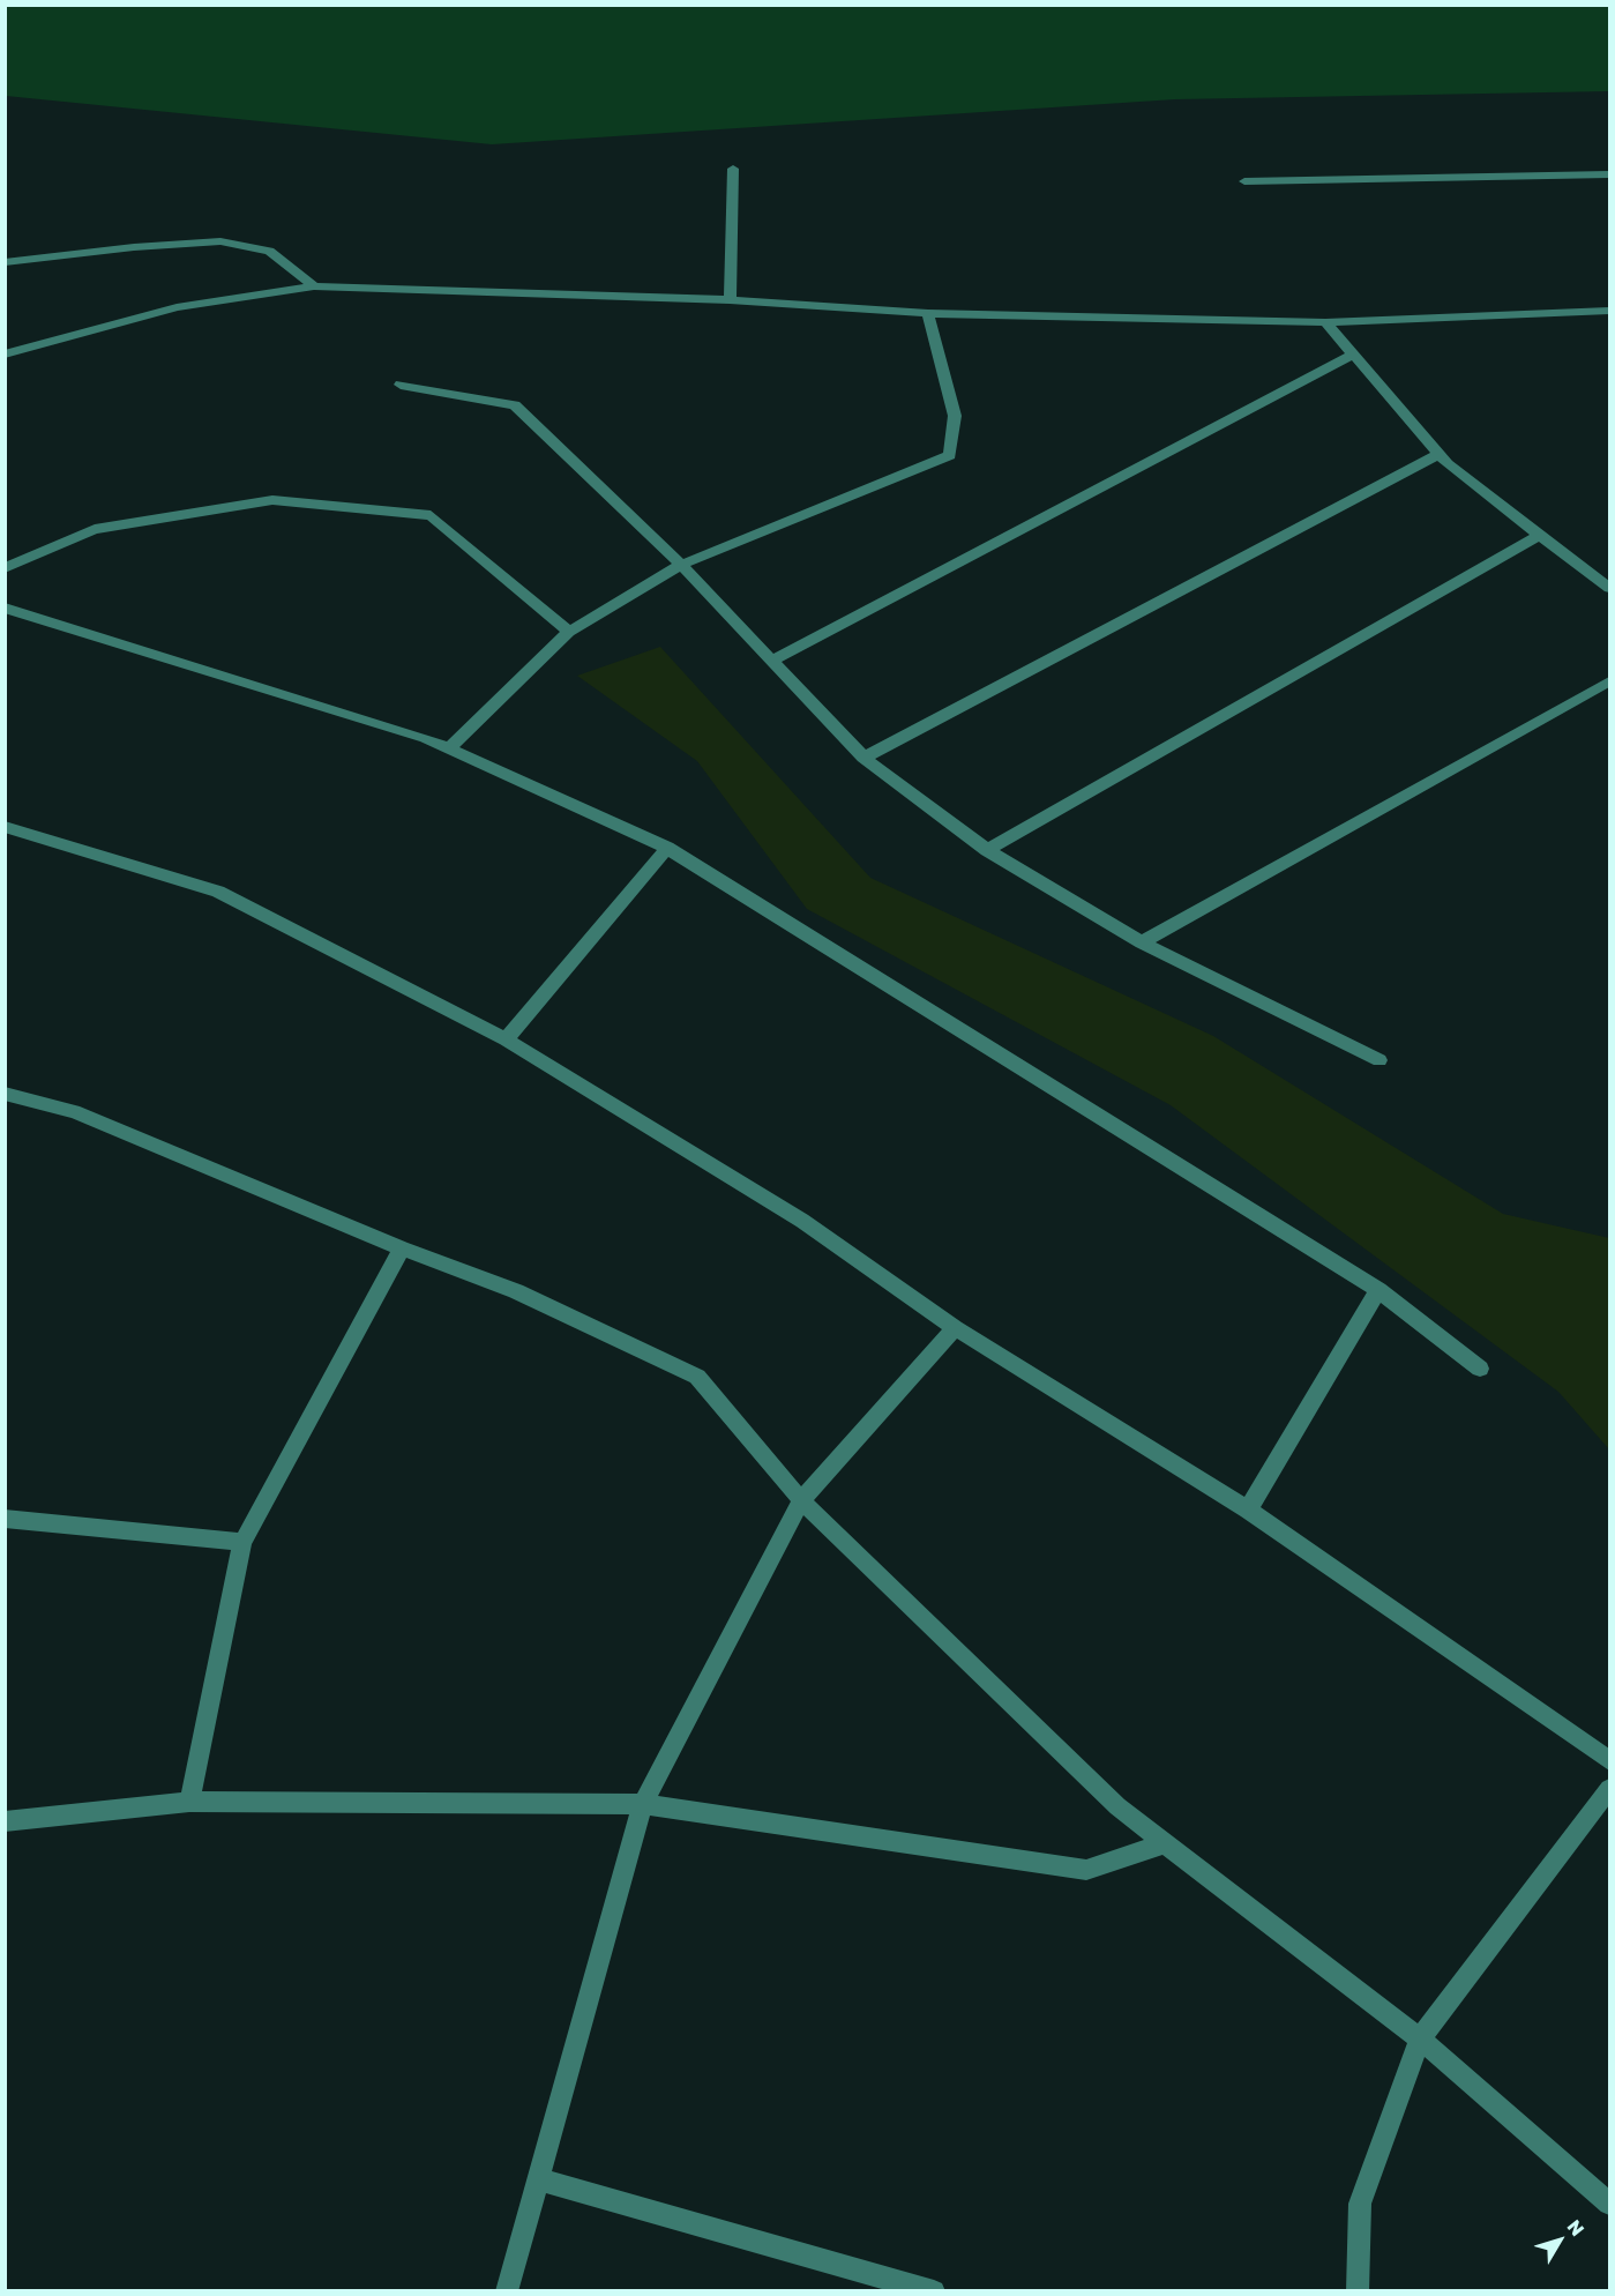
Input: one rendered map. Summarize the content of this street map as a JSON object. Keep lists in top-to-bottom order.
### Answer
{
  "north": "top right"
}
